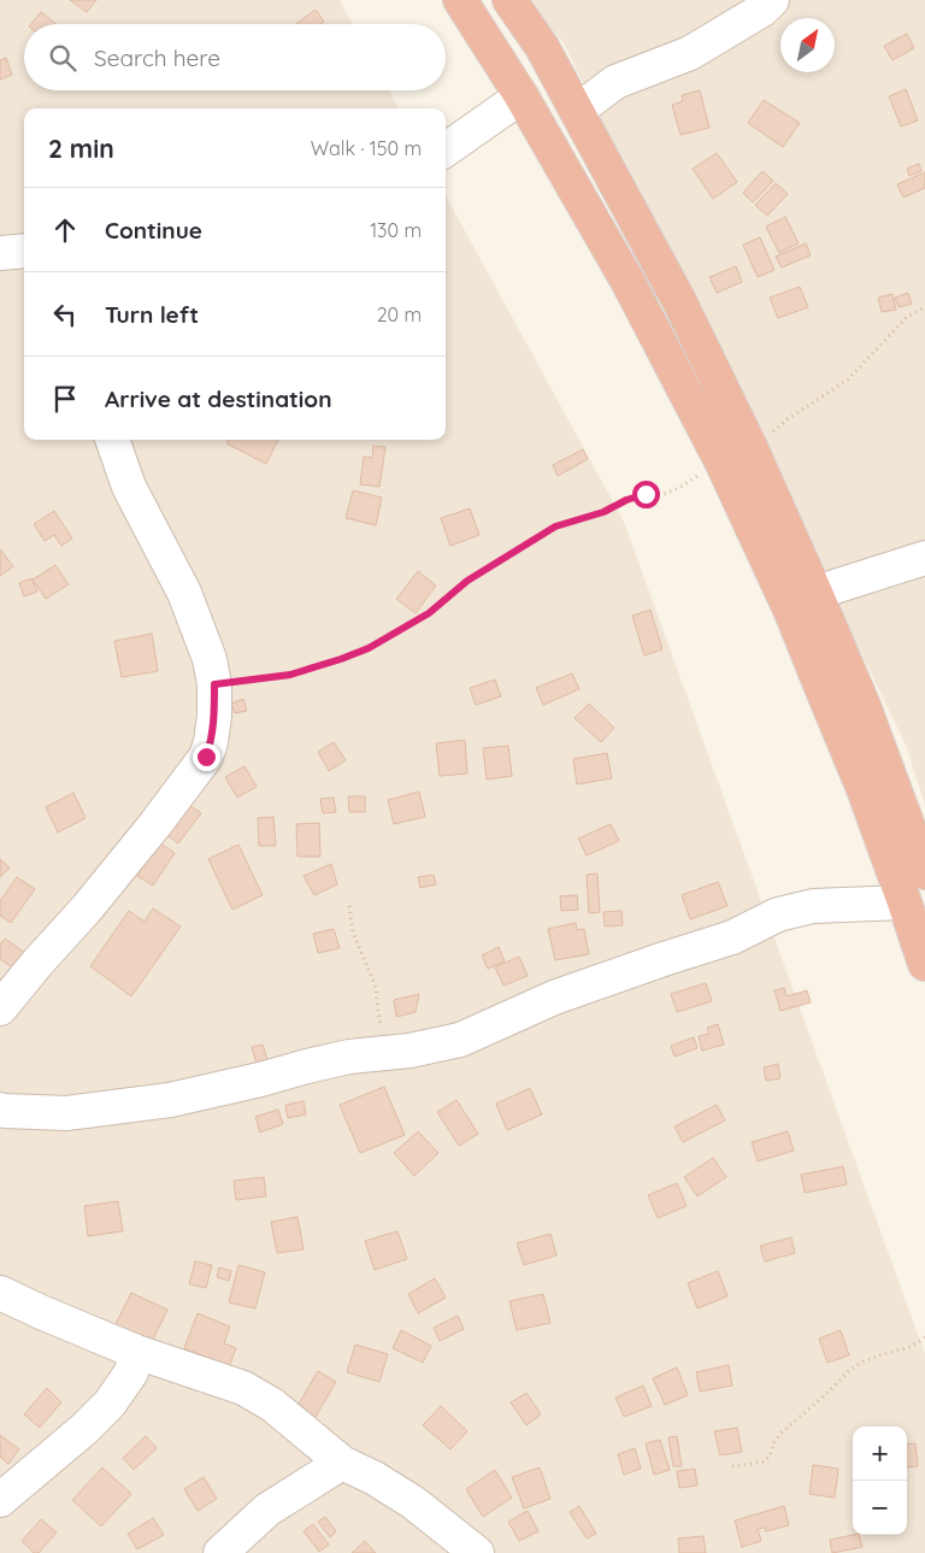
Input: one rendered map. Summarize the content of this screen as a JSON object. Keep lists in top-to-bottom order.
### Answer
{
  "north": "top right",
  "page": {
    "search": "Search here",
    "heading": ["2 min", "Walk · 150 m"],
    "list": [
      ["Continue", "130 m"],
      ["Turn left", "20 m"],
      "Arrive at destination"
    ],
    "map_buttons": ["+", "−"]
  }
}
